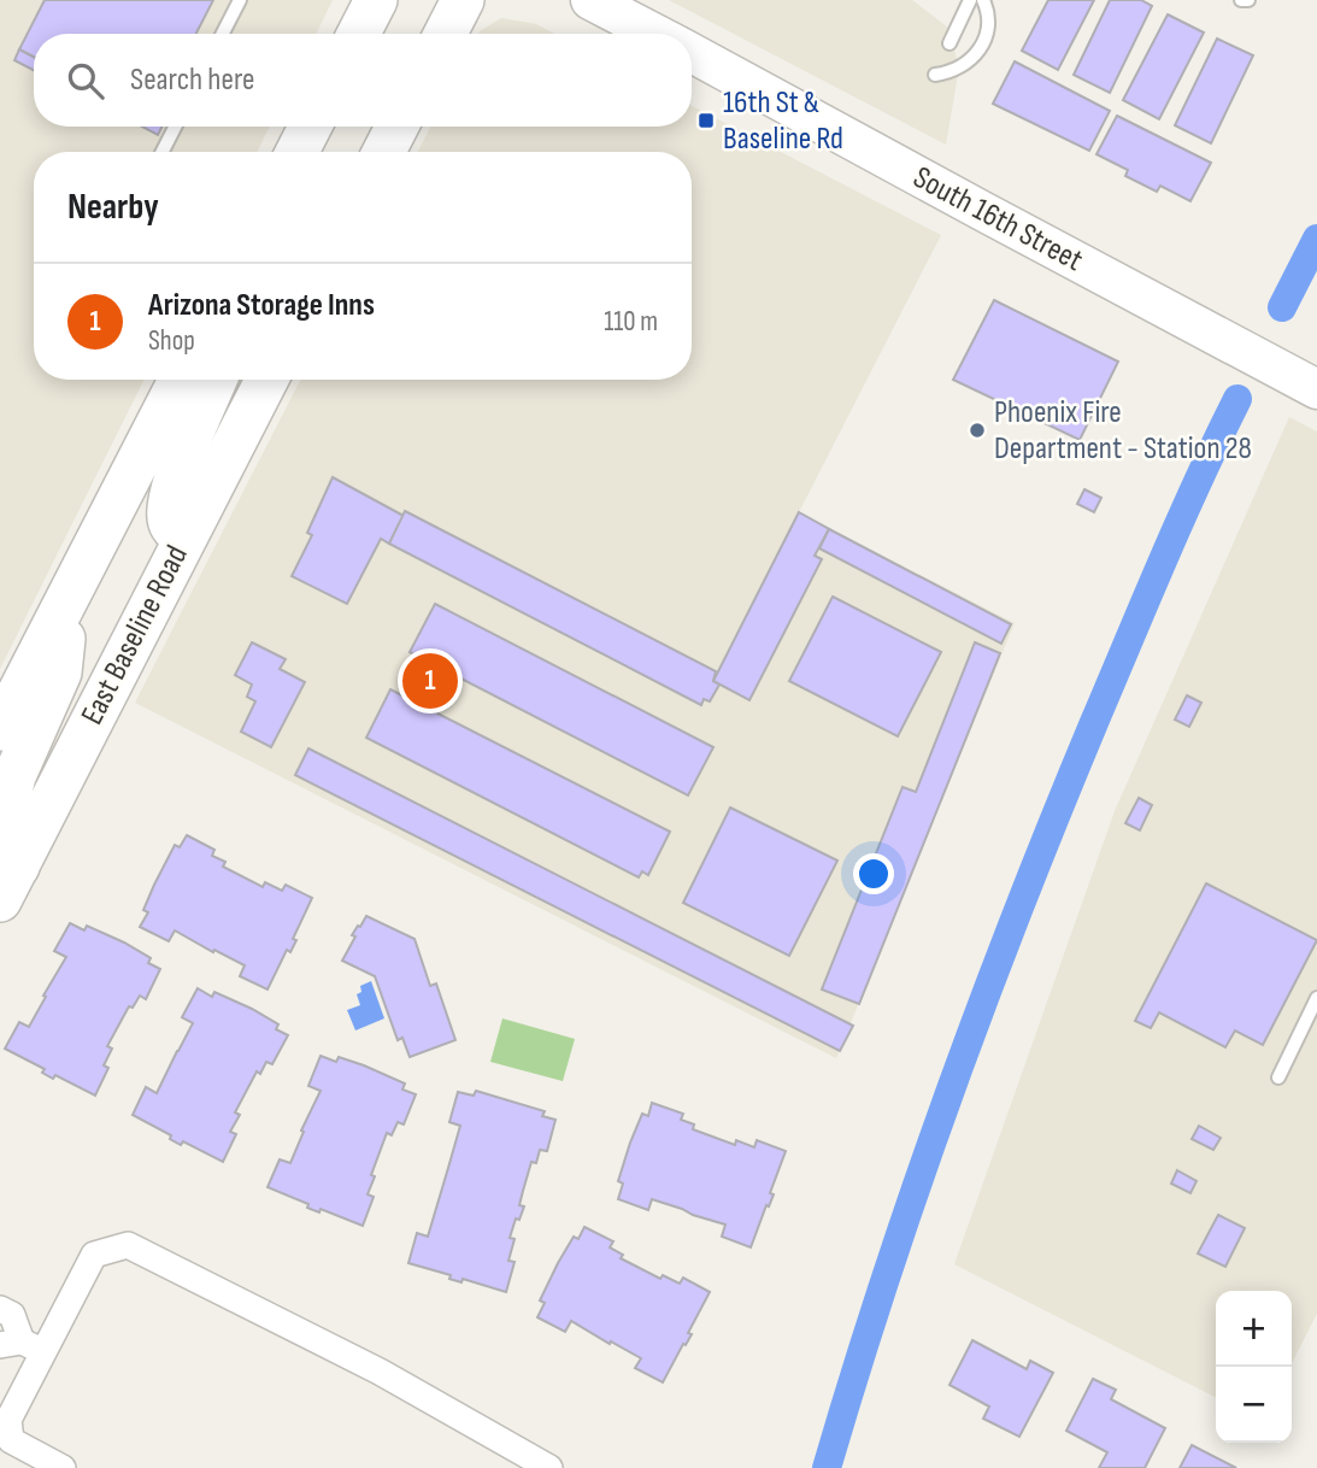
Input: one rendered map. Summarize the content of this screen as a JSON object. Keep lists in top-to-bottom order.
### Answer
{
  "streets": {
    "main road": ["South 16th Street", "East Baseline Road"]
  },
  "places": {
    "transit": ["16th St & Baseline Rd"],
    "other": ["Phoenix Fire Department - Station 28"]
  },
  "page": {
    "search": "Search here",
    "heading": "Nearby",
    "list": [
      {
        "mark": "1",
        "name": "Arizona Storage Inns",
        "note": "Shop",
        "value": "110 m"
      }
    ],
    "pins": "1",
    "map_buttons": ["+", "−"]
  }
}
